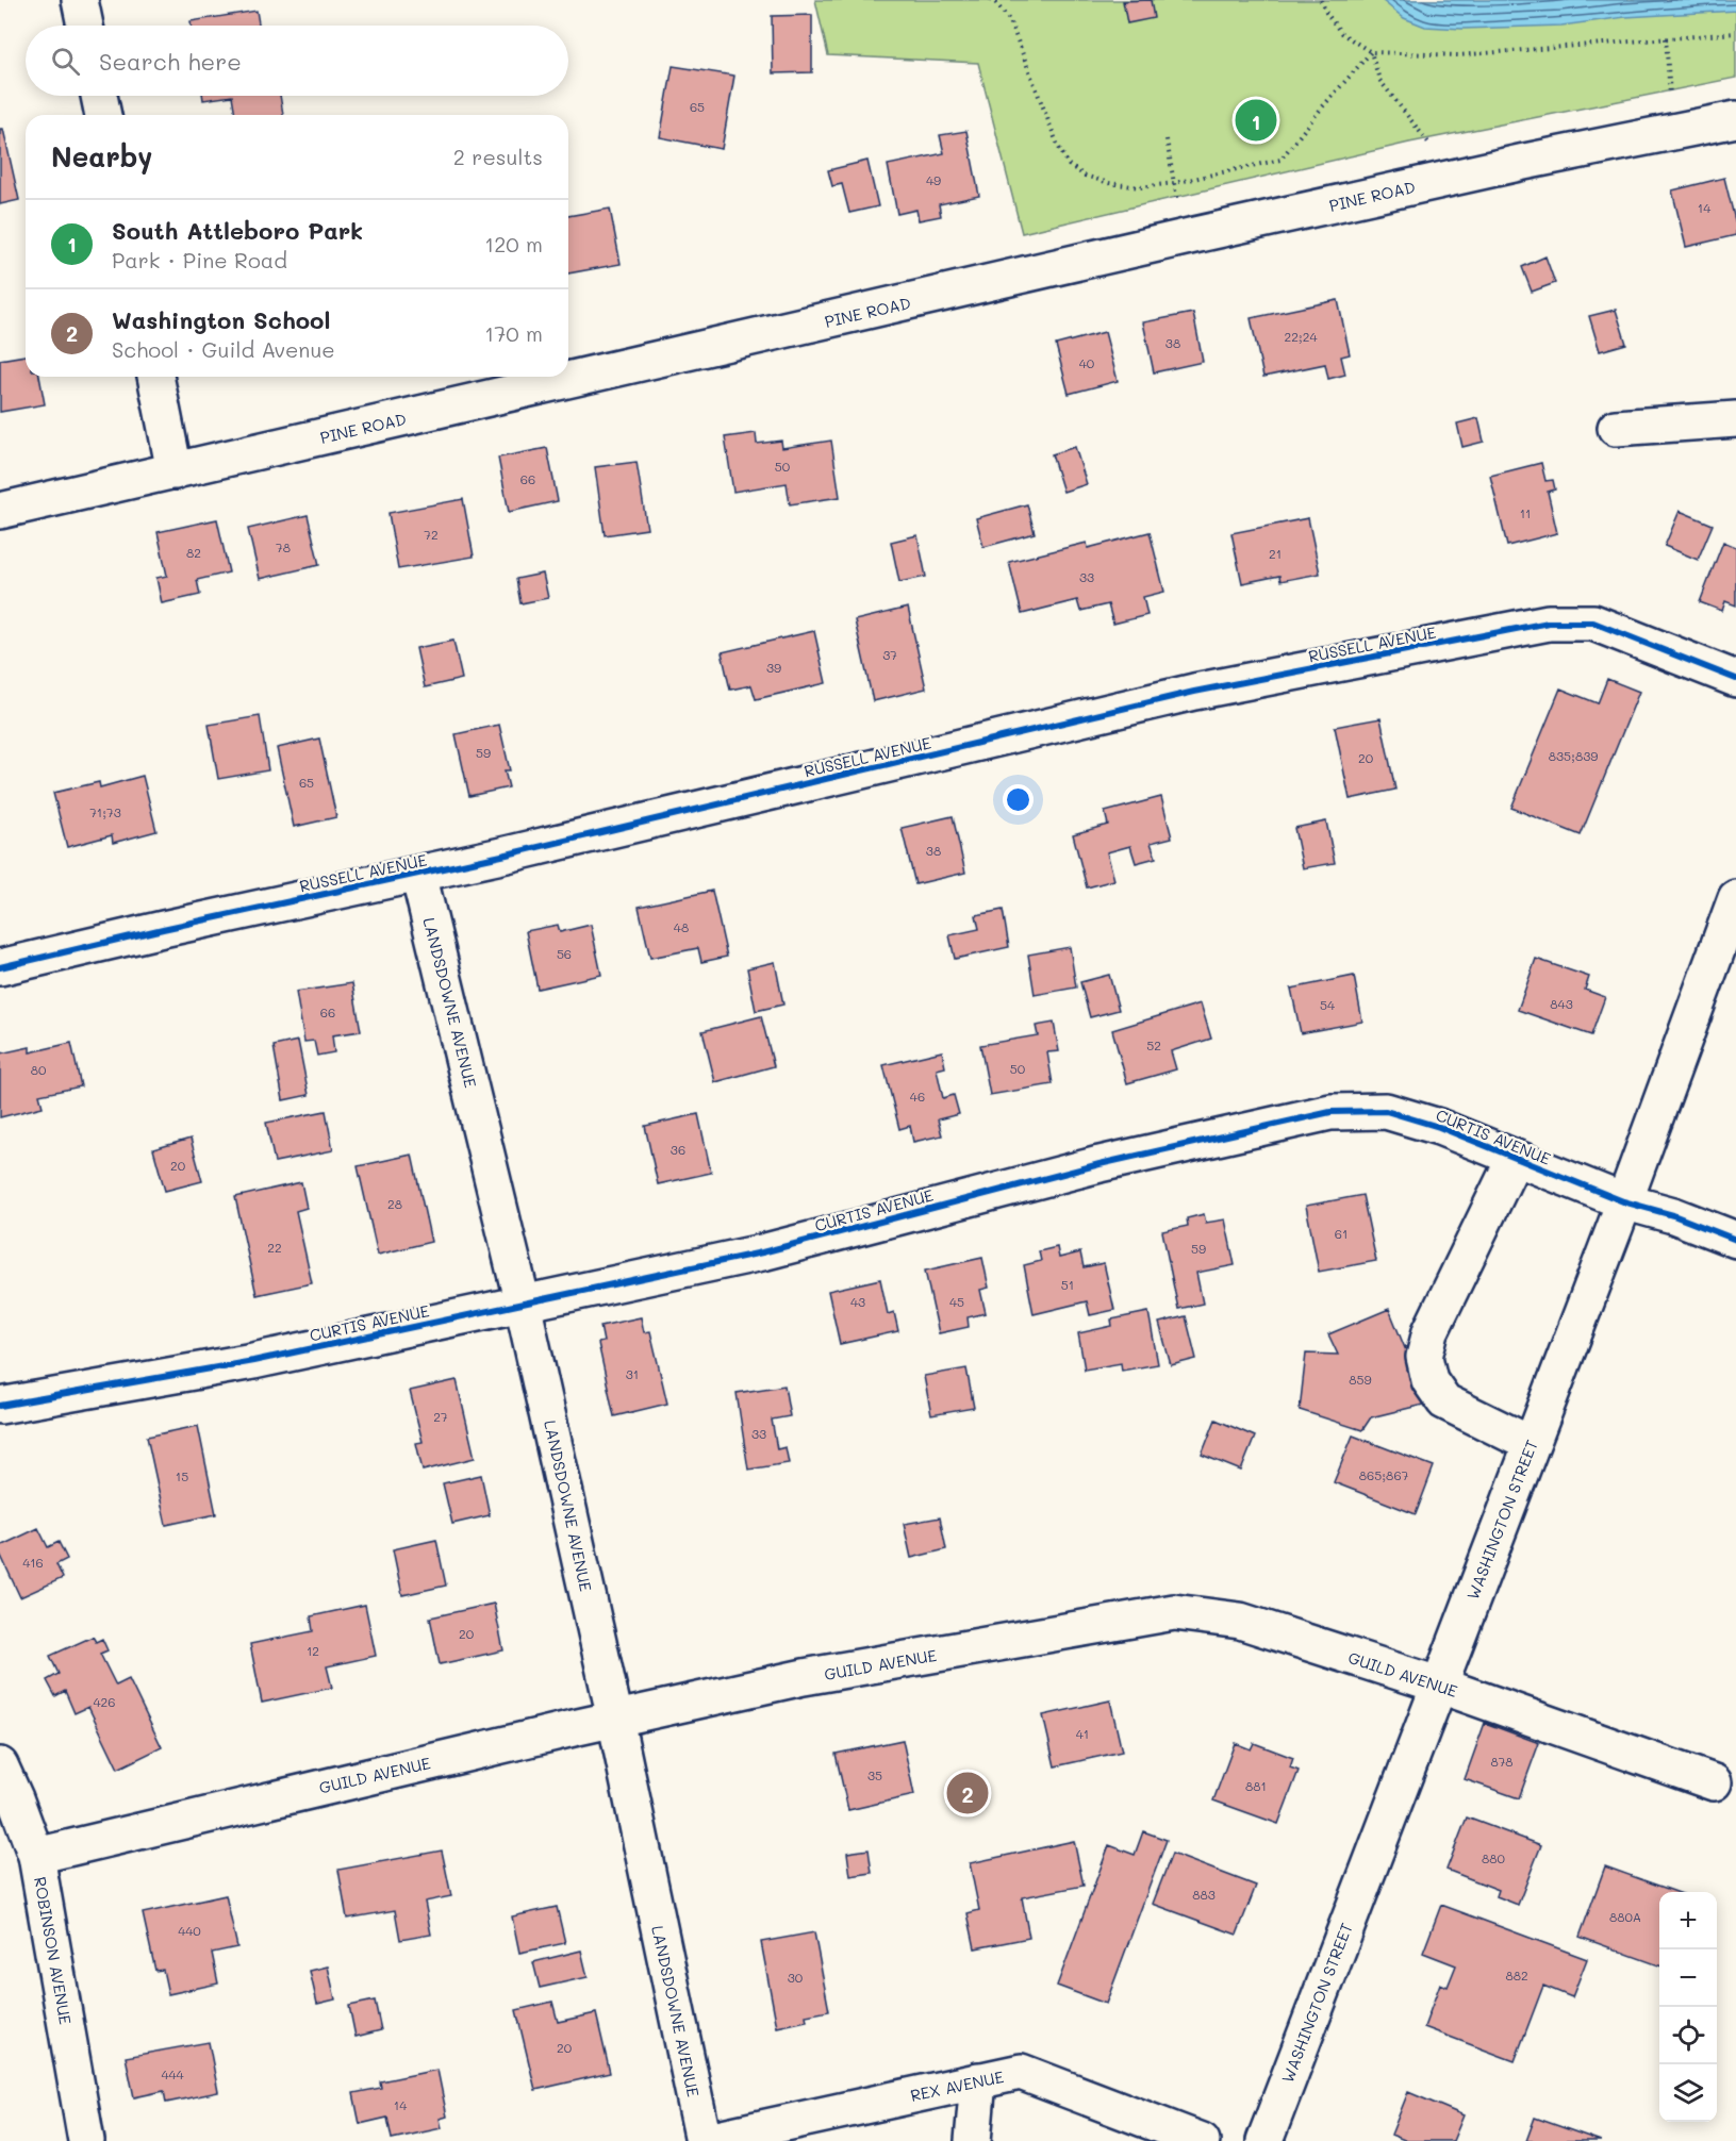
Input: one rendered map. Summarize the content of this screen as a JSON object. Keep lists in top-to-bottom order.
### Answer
{
  "streets": {
    "street": [
      "PINE ROAD",
      "RUSSELL AVENUE",
      "LANDSDOWNE AVENUE",
      "CURTIS AVENUE",
      "WASHINGTON STREET",
      "GUILD AVENUE",
      "ROBINSON AVENUE",
      "REX AVENUE"
    ]
  },
  "crossings": [
    ["RUSSELL AVENUE", "LANDSDOWNE AVENUE"],
    ["LANDSDOWNE AVENUE", "CURTIS AVENUE"],
    ["LANDSDOWNE AVENUE", "GUILD AVENUE"],
    ["LANDSDOWNE AVENUE", "REX AVENUE"],
    ["CURTIS AVENUE", "WASHINGTON STREET"],
    ["WASHINGTON STREET", "GUILD AVENUE"],
    ["GUILD AVENUE", "ROBINSON AVENUE"]
  ],
  "house_numbers": [
    "65",
    "49",
    "14",
    "22;24",
    "38",
    "40",
    "50",
    "66",
    "11",
    "72",
    "78",
    "82",
    "21",
    "33",
    "37",
    "39",
    "59",
    "835;839",
    "20",
    "65",
    "71;73",
    "38",
    "48",
    "56",
    "843",
    "54",
    "66",
    "52",
    "50",
    "80",
    "46",
    "36",
    "20",
    "28",
    "61",
    "22",
    "59",
    "51",
    "43",
    "45",
    "31",
    "859",
    "27",
    "33",
    "865;867",
    "15",
    "416",
    "20",
    "12",
    "426",
    "41",
    "878",
    "35",
    "881",
    "880",
    "883",
    "880A",
    "440",
    "882",
    "30",
    "20",
    "444",
    "14"
  ],
  "page": {
    "search": "Search here",
    "pins": ["1", "2"],
    "heading": ["Nearby", "2 results"],
    "list": [
      {
        "mark": "1",
        "name": "South Attleboro Park",
        "note": "Park · Pine Road",
        "value": "120 m"
      },
      {
        "mark": "2",
        "name": "Washington School",
        "note": "School · Guild Avenue",
        "value": "170 m"
      }
    ],
    "map_buttons": ["+", "−"]
  }
}
